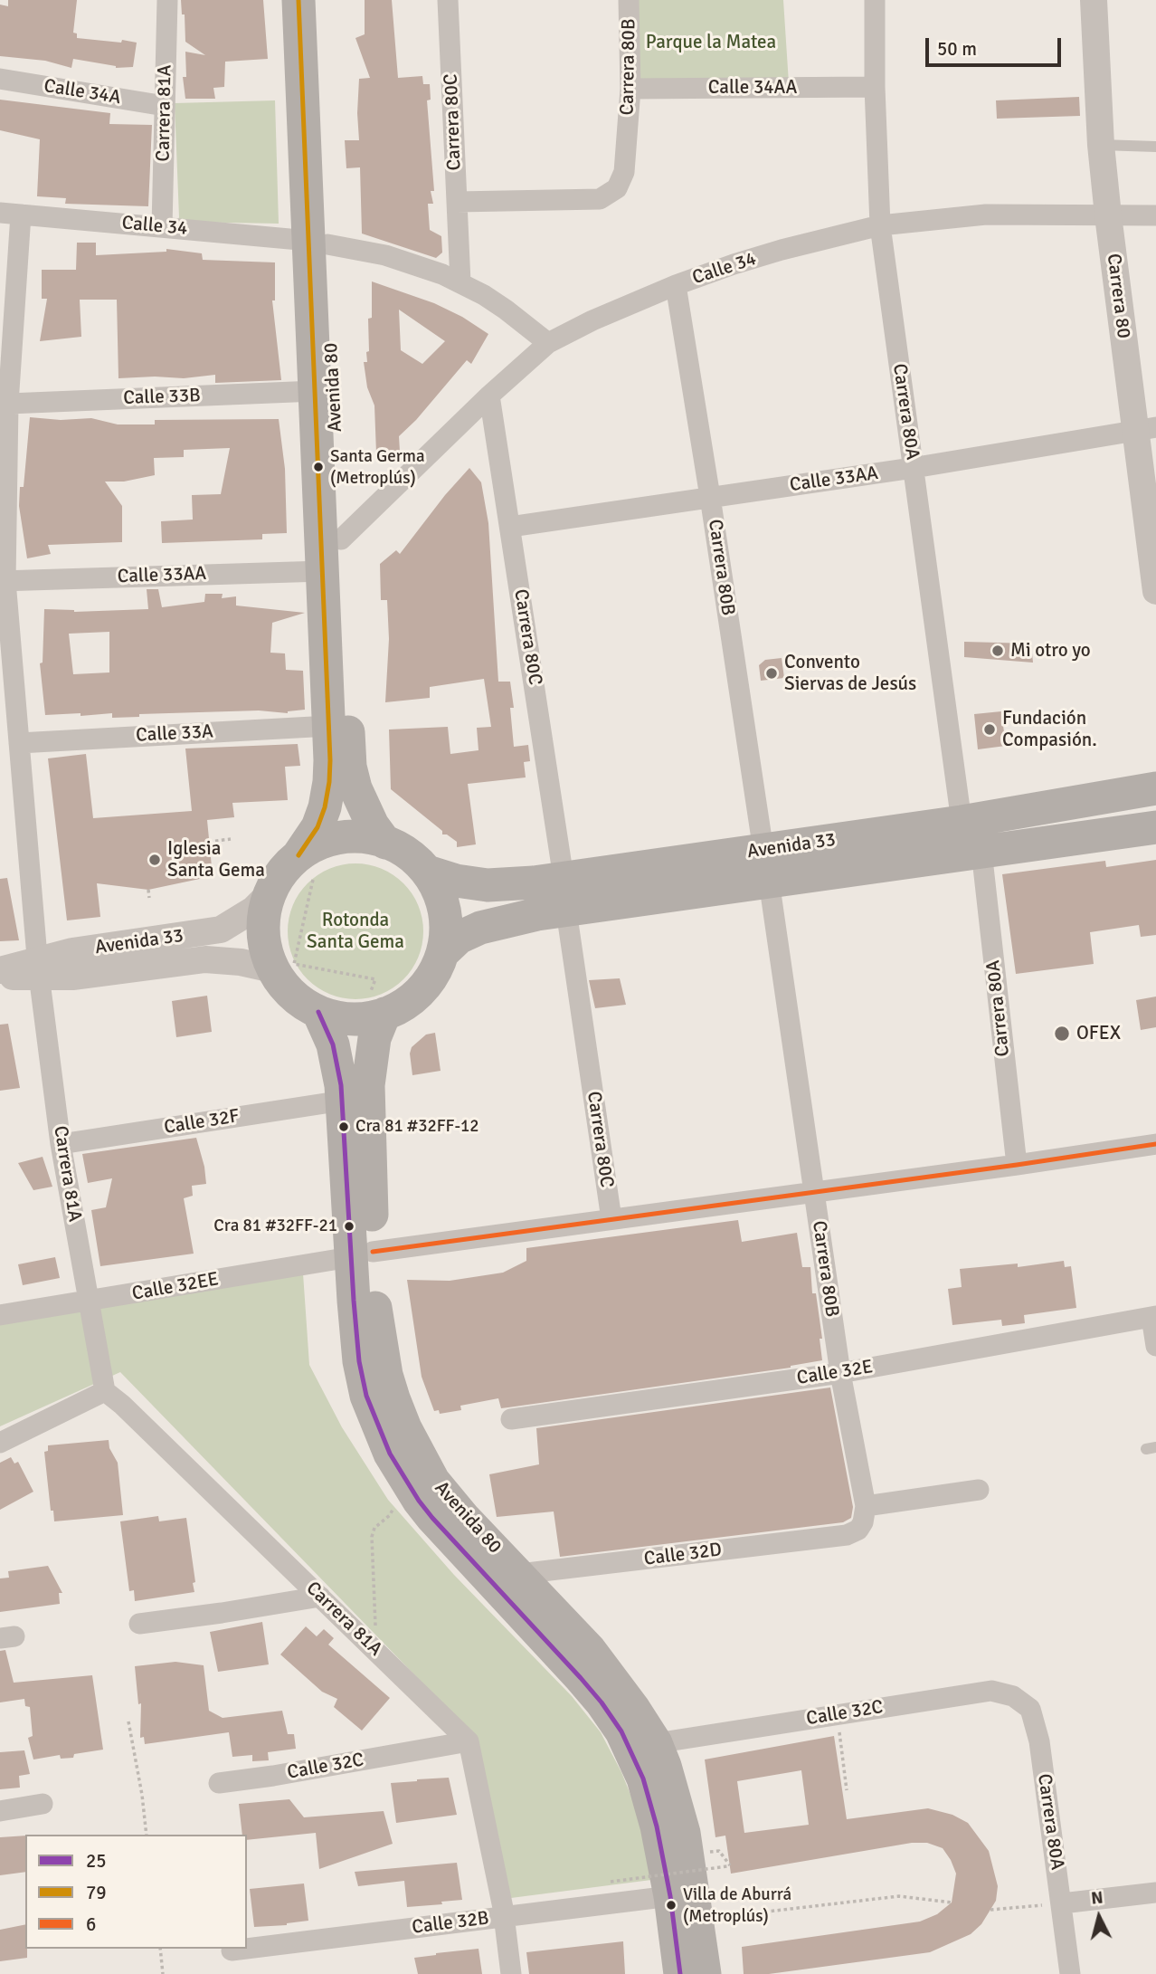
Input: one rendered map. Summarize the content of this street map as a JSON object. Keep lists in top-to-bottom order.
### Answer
{
  "streets": {
    "main road": ["Avenida 80", "Avenida 33"],
    "street": [
      "Carrera 80B",
      "Calle 34AA",
      "Calle 34A",
      "Carrera 81A",
      "Carrera 80C",
      "Calle 34",
      "Carrera 80",
      "Calle 33B",
      "Carrera 80A",
      "Calle 33AA",
      "Calle 33A",
      "Calle 32F",
      "Calle 32EE",
      "Calle 32E",
      "Calle 32D",
      "Calle 32C",
      "Calle 32B"
    ]
  },
  "crossings": [
    ["Carrera 80B", "Calle 34AA"],
    ["Carrera 80B", "Carrera 80C"],
    ["Carrera 80B", "Calle 34"],
    ["Carrera 80B", "Calle 33AA"],
    ["Carrera 80B", "Avenida 33"],
    ["Carrera 80B", "Calle 32EE"],
    ["Carrera 80B", "Calle 32E"],
    ["Carrera 80B", "Calle 32D"],
    ["Calle 34AA", "Carrera 80A"],
    ["Calle 34A", "Carrera 81A"],
    ["Carrera 81A", "Calle 34"],
    ["Carrera 81A", "Calle 33B"],
    ["Carrera 81A", "Calle 33AA"],
    ["Carrera 81A", "Calle 33A"],
    ["Carrera 81A", "Avenida 33"],
    ["Carrera 81A", "Calle 32F"],
    ["Carrera 81A", "Calle 32EE"],
    ["Carrera 81A", "Calle 32C"],
    ["Carrera 80C", "Calle 34"],
    ["Carrera 80C", "Calle 33AA"],
    ["Carrera 80C", "Avenida 33"],
    ["Carrera 80C", "Calle 32EE"],
    ["Calle 34", "Carrera 80"],
    ["Calle 34", "Avenida 80"],
    ["Calle 34", "Carrera 80A"],
    ["Carrera 80", "Calle 33AA"],
    ["Avenida 80", "Calle 33B"],
    ["Avenida 80", "Calle 33AA"],
    ["Avenida 80", "Calle 33A"],
    ["Avenida 80", "Calle 32F"],
    ["Avenida 80", "Calle 32EE"],
    ["Avenida 80", "Calle 32D"],
    ["Avenida 80", "Calle 32C"],
    ["Avenida 80", "Calle 32B"],
    ["Carrera 80A", "Calle 33AA"],
    ["Carrera 80A", "Avenida 33"],
    ["Carrera 80A", "Calle 32EE"],
    ["Carrera 80A", "Calle 32C"]
  ],
  "parks": ["Parque la Matea", "Rotonda Santa Gema"],
  "places": [
    "Santa Germa (Metroplús)",
    "Mi otro yo",
    "Convento Siervas de Jesús",
    "Fundación Compasión.",
    "Iglesia Santa Gema",
    "OFEX",
    "Cra 81 #32FF-12",
    "Cra 81 #32FF-21",
    "Villa de Aburrá (Metroplús)"
  ],
  "lines": ["transit line 79", "transit line 25", "transit line 6"],
  "legend": ["25", "79", "6"],
  "scale_bar": "50 m",
  "north": "top"
}
